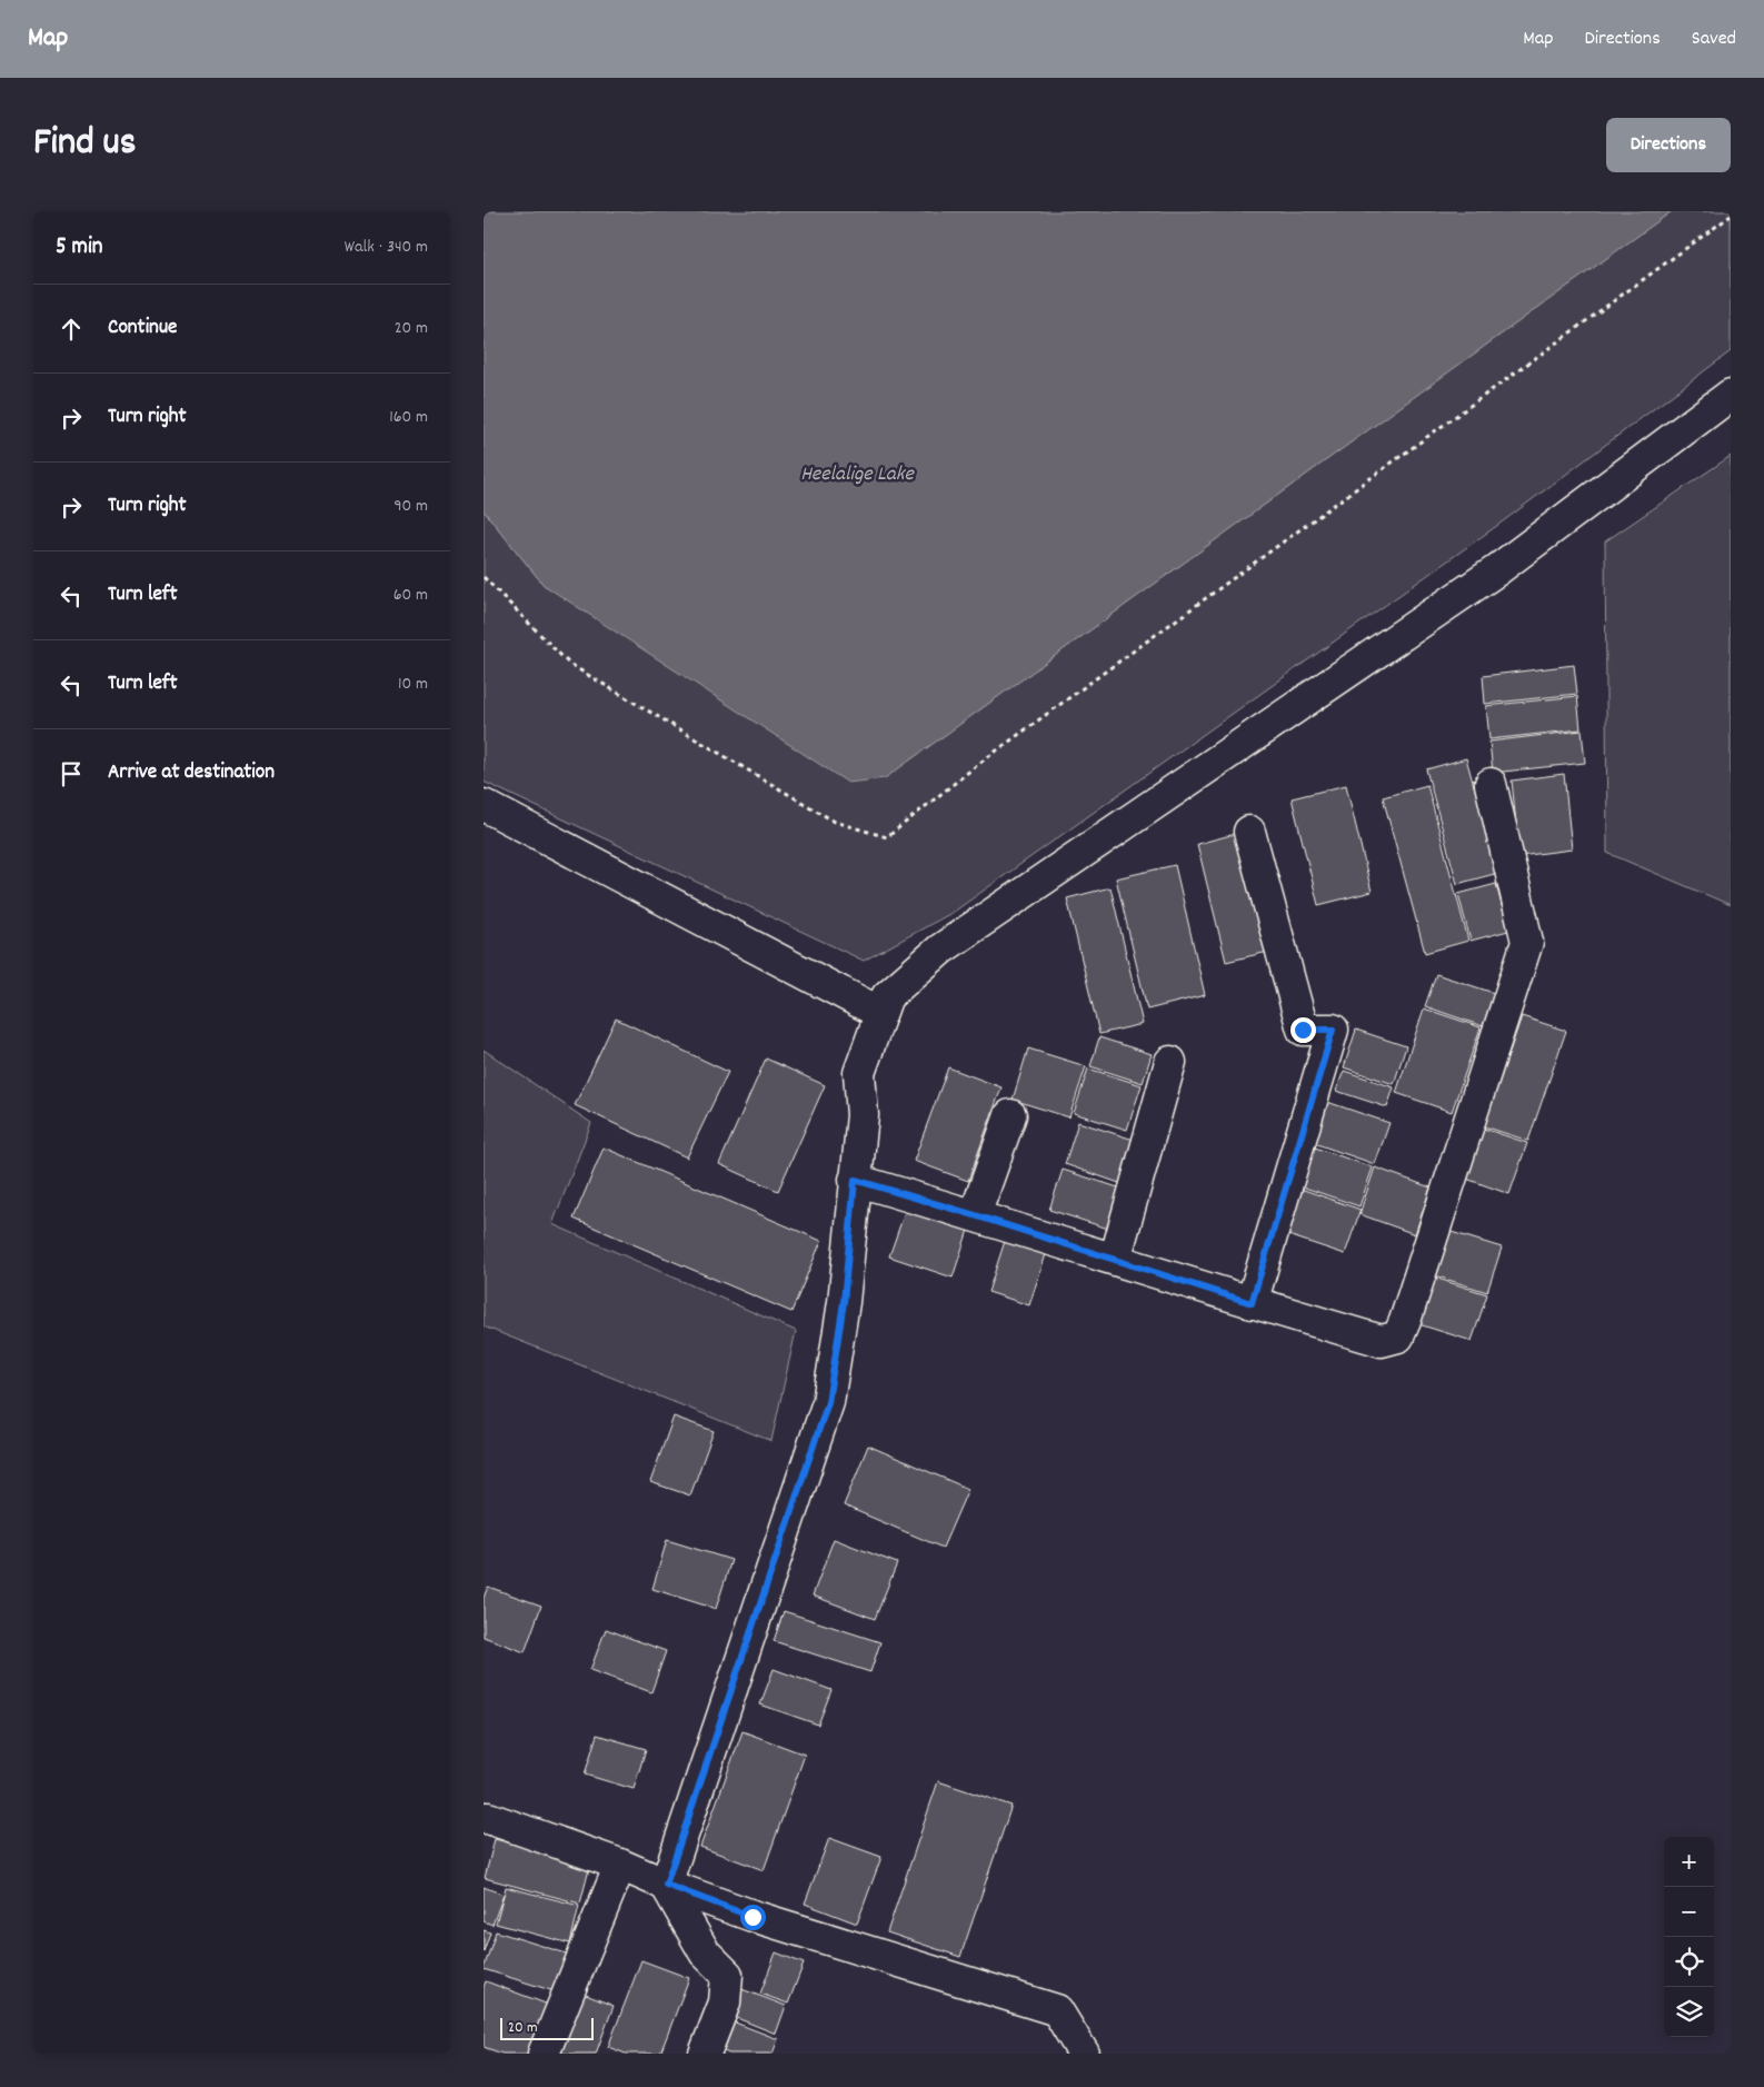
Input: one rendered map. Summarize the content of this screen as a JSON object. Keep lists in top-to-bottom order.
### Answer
{
  "water": ["Heelalige Lake"],
  "scale_bar": "20 m",
  "page": {
    "header": "Map",
    "nav": ["Map", "Directions", "Saved"],
    "title": "Find us",
    "buttons": "Directions",
    "heading": ["5 min", "Walk · 340 m"],
    "list": [
      ["Continue", "20 m"],
      ["Turn right", "160 m"],
      ["Turn right", "90 m"],
      ["Turn left", "60 m"],
      ["Turn left", "10 m"],
      "Arrive at destination"
    ],
    "map_buttons": ["+", "−"],
    "scale": "20 m"
  }
}
